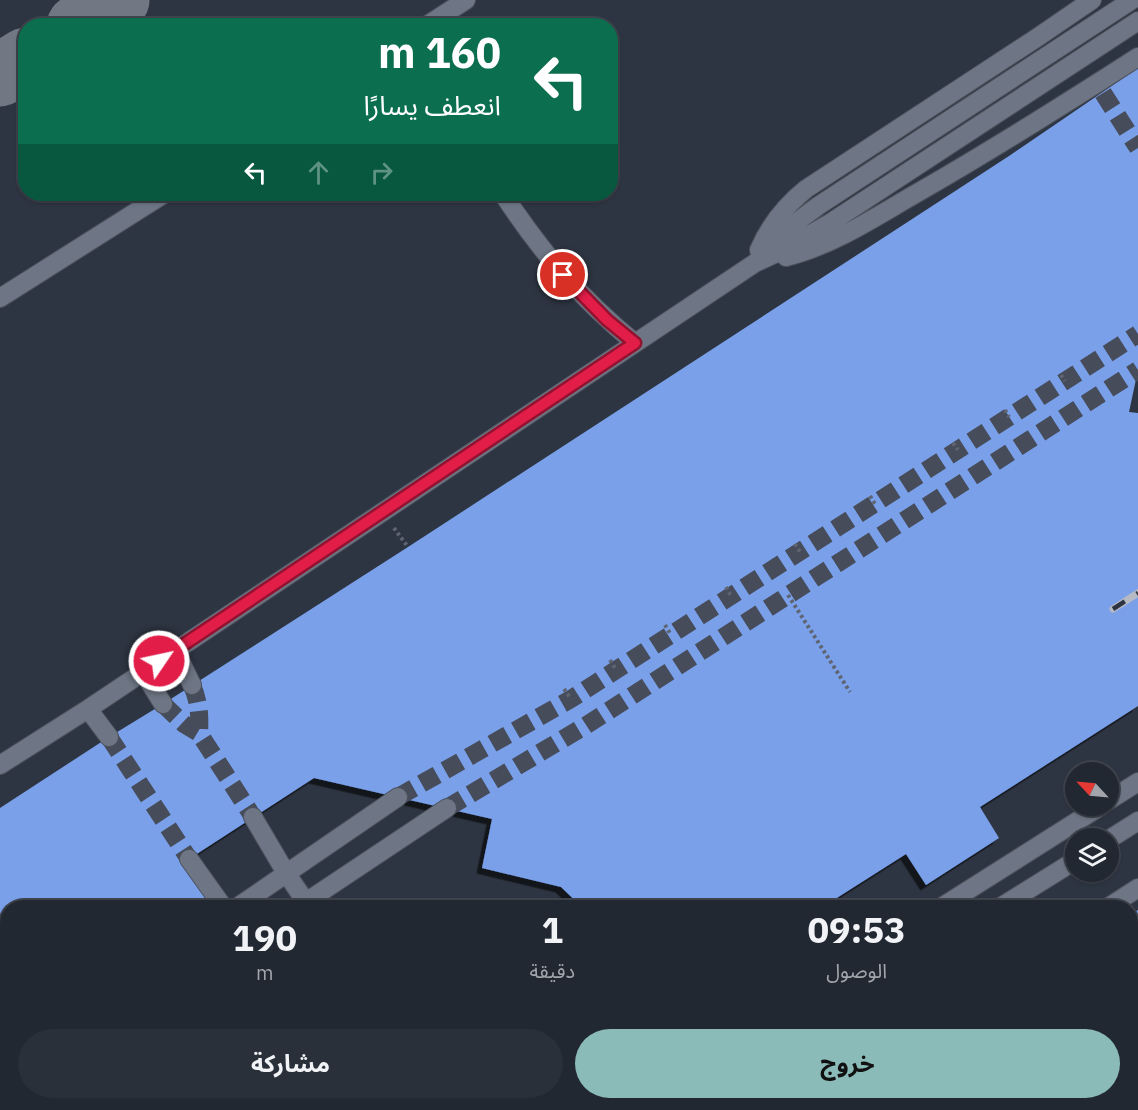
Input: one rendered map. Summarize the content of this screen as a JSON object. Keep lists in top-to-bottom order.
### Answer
{
  "north": "top left",
  "page": {
    "turn": ["160 m", "انعطف يسارًا"],
    "eta": [
      "09:53",
      "الوصول",
      "1",
      "دقيقة",
      "190",
      "m"
    ],
    "buttons": ["خروج", "مشاركة"]
  }
}
